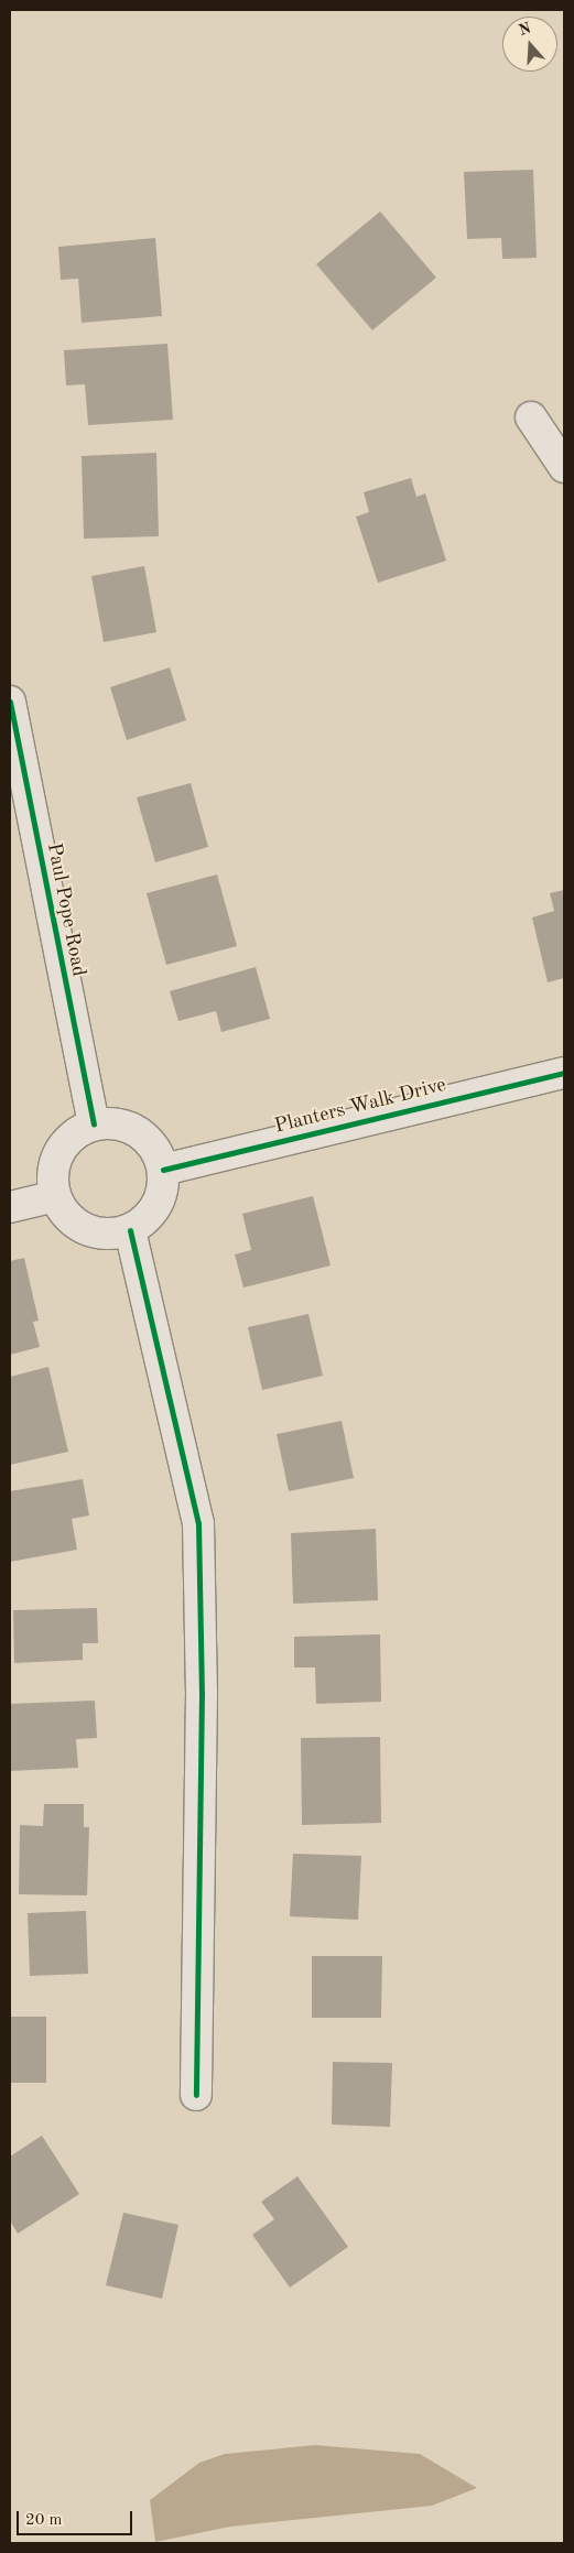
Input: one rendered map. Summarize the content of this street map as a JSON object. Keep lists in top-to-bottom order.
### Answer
{
  "streets": {
    "street": ["Paul Pope Road", "Planters Walk Drive"]
  },
  "crossings": [
    ["Paul Pope Road", "Planters Walk Drive"]
  ],
  "scale_bar": "20 m",
  "north": "top"
}
